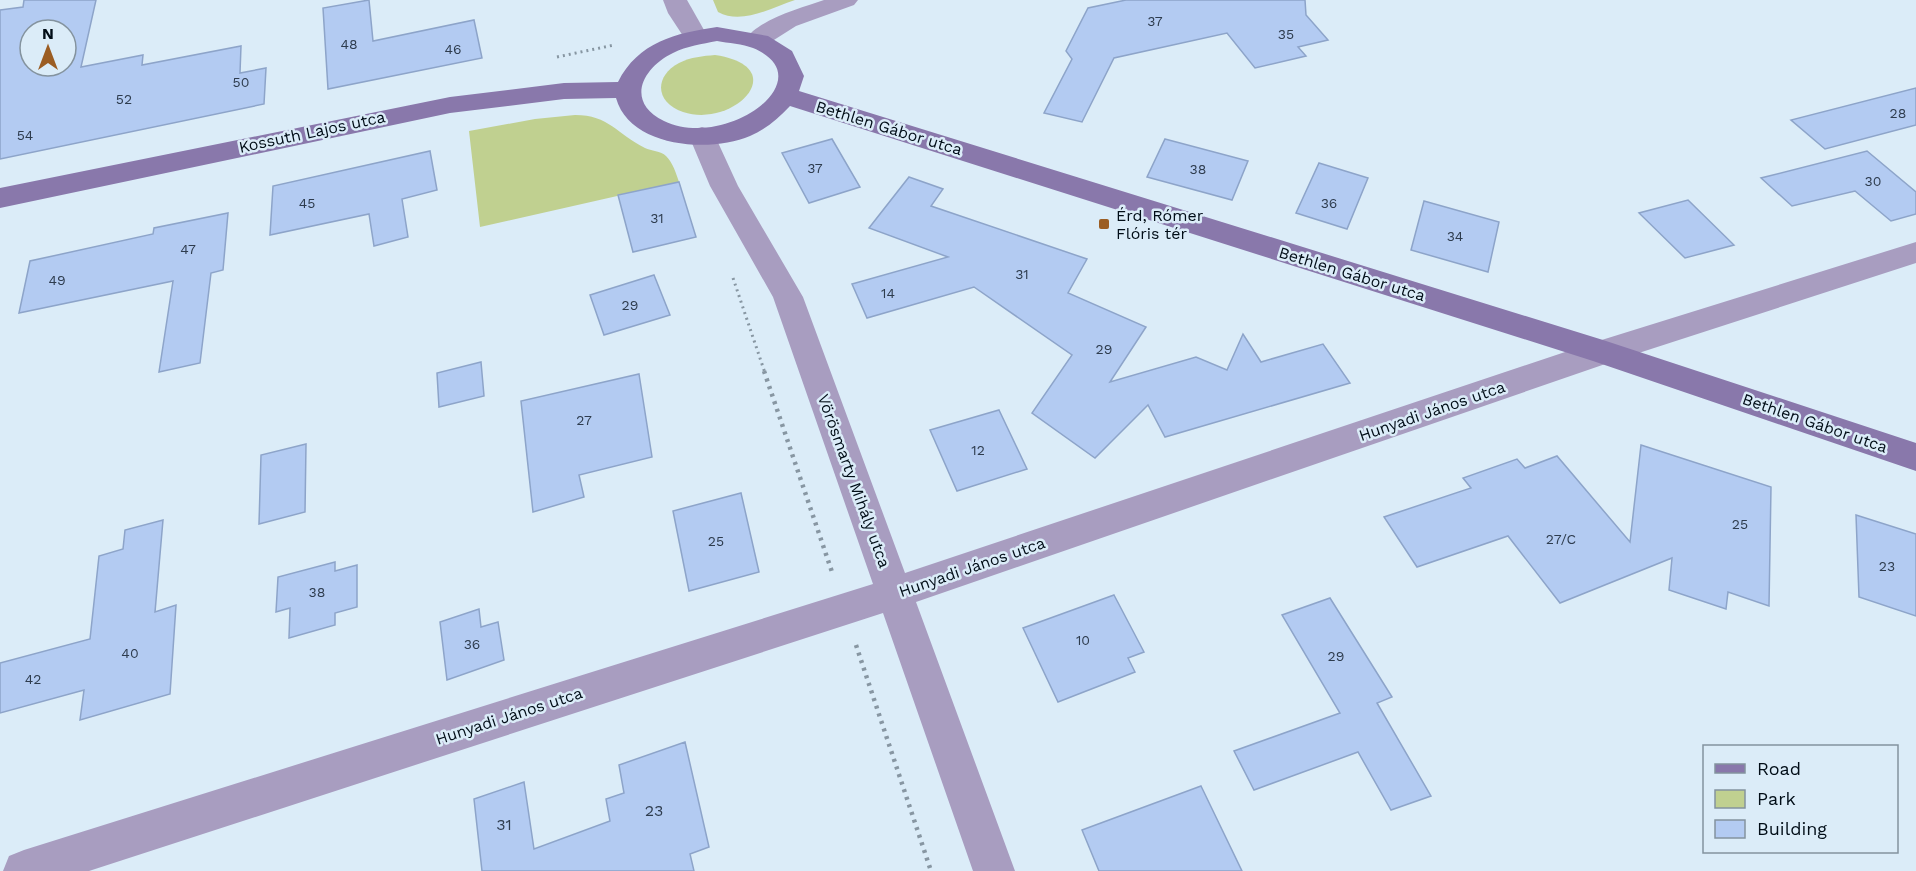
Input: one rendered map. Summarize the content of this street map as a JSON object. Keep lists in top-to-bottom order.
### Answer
{
  "streets": {
    "street": [
      "Bethlen Gábor utca",
      "Kossuth Lajos utca",
      "Hunyadi János utca",
      "Vörösmarty Mihály utca"
    ]
  },
  "crossings": [
    ["Bethlen Gábor utca", "Kossuth Lajos utca"],
    ["Bethlen Gábor utca", "Hunyadi János utca"],
    ["Bethlen Gábor utca", "Vörösmarty Mihály utca"],
    ["Kossuth Lajos utca", "Vörösmarty Mihály utca"],
    ["Hunyadi János utca", "Vörösmarty Mihály utca"]
  ],
  "places": {
    "transit": ["Érd, Rómer Flóris tér"]
  },
  "house_numbers": [
    "37",
    "35",
    "48",
    "46",
    "50",
    "52",
    "28",
    "54",
    "37",
    "38",
    "30",
    "45",
    "36",
    "31",
    "34",
    "47",
    "31",
    "49",
    "14",
    "29",
    "29",
    "27",
    "12",
    "25",
    "27/C",
    "25",
    "23",
    "38",
    "10",
    "36",
    "40",
    "29",
    "42",
    "23",
    "31"
  ],
  "legend": ["Road", "Park", "Building"],
  "north": "top"
}
